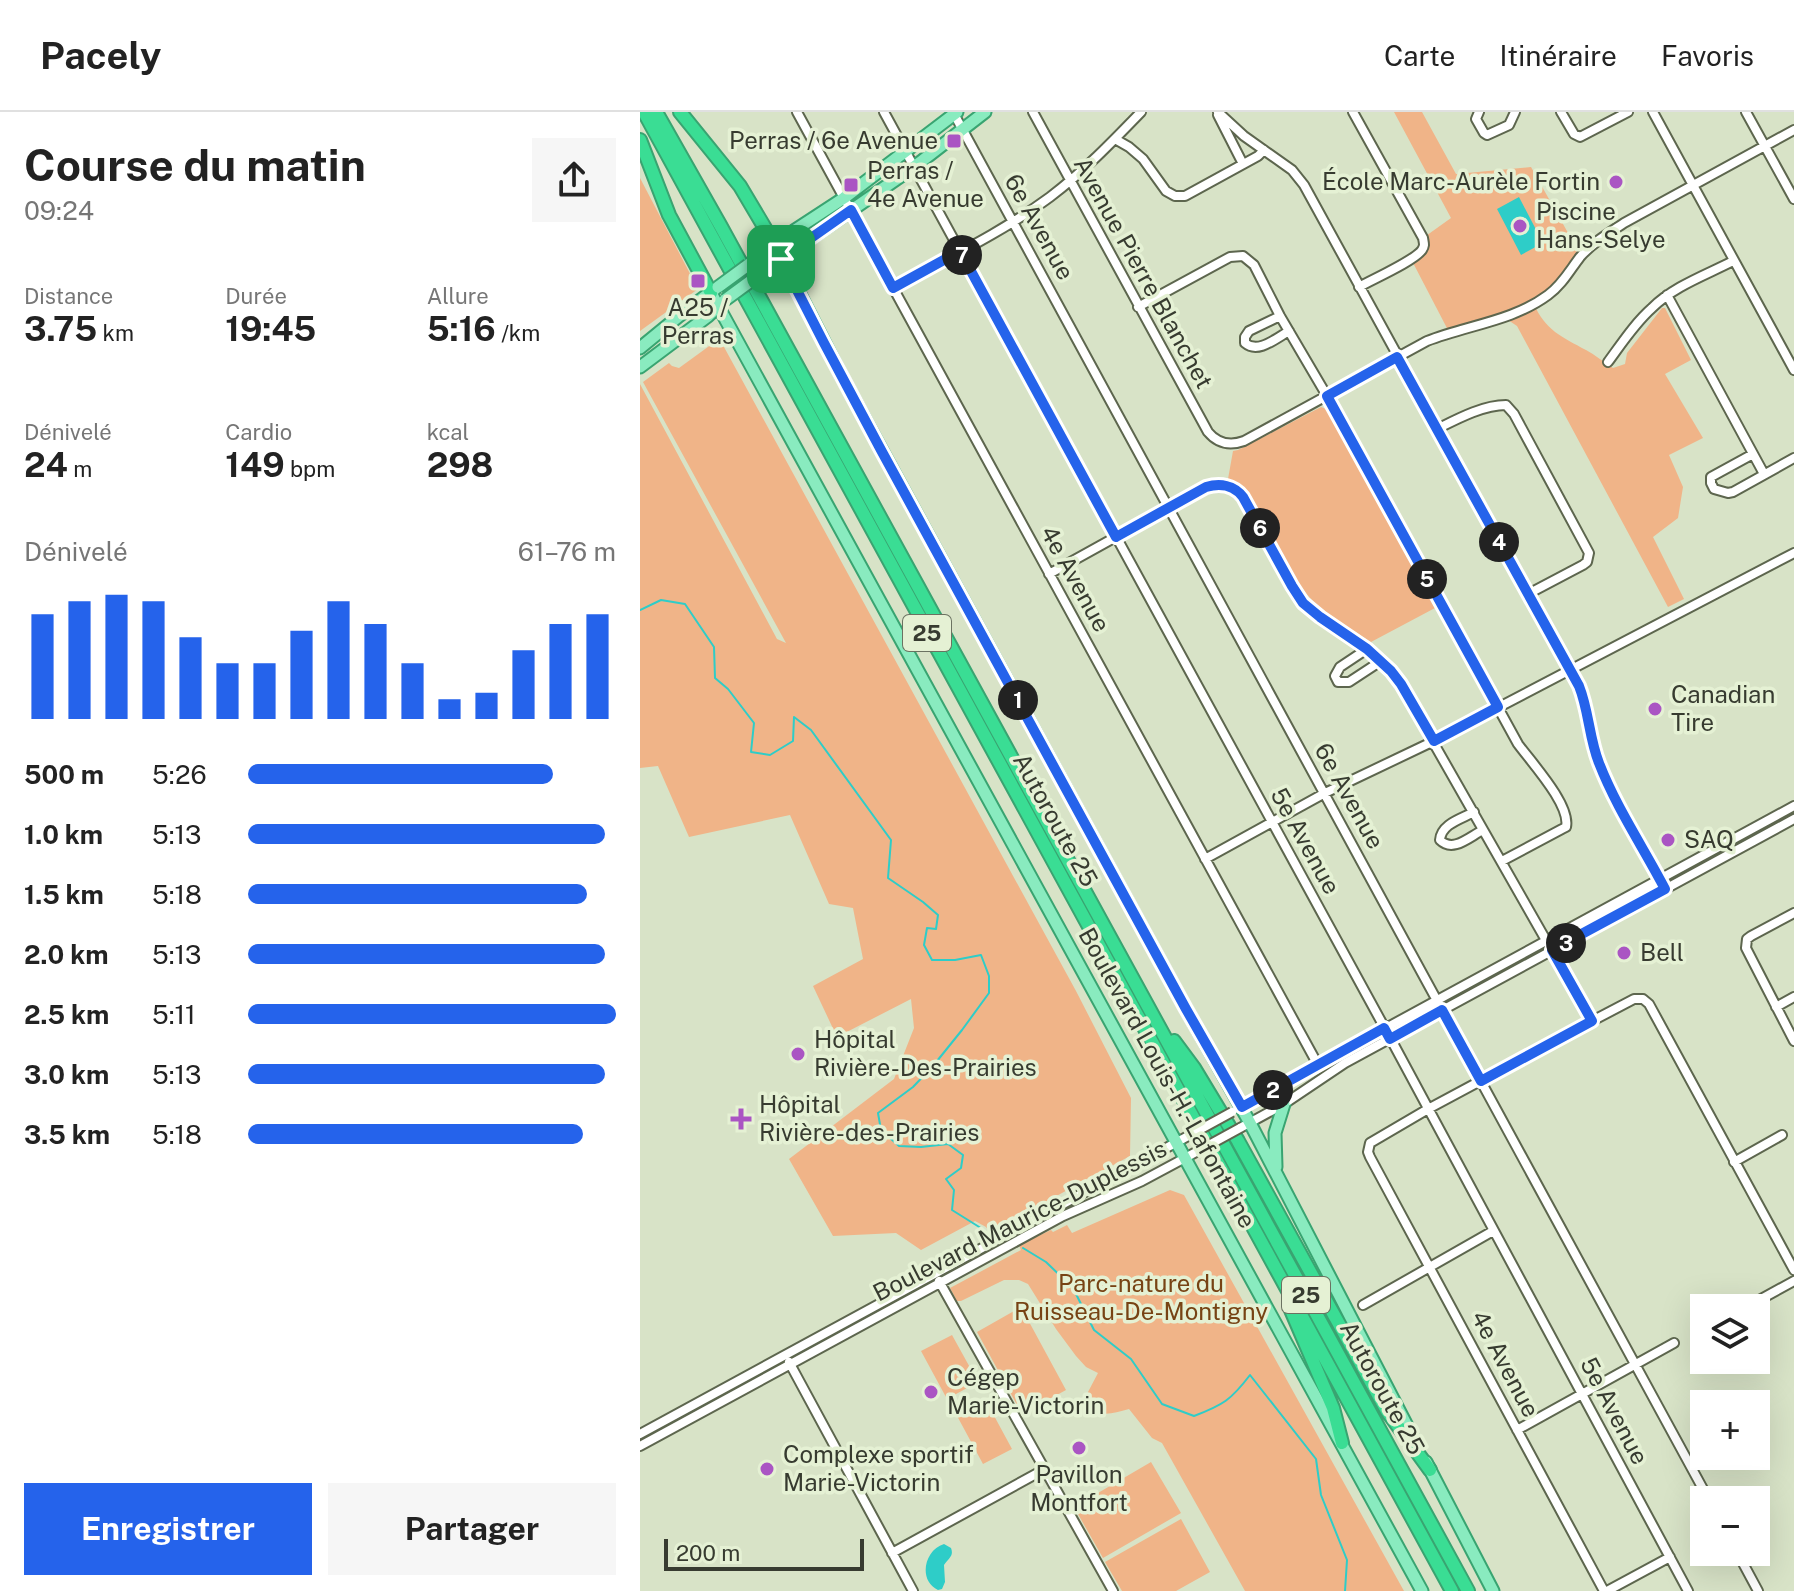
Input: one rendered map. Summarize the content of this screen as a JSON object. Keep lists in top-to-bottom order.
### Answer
{
  "streets": {
    "highway": ["25", "Autoroute 25"],
    "main road": ["Boulevard Louis-H.-Lafontaine"],
    "street": [
      "6e Avenue",
      "Avenue Pierre Blanchet",
      "4e Avenue",
      "5e Avenue",
      "Boulevard Maurice-Duplessis"
    ]
  },
  "crossings": [
    ["6e Avenue", "Boulevard Maurice-Duplessis"],
    ["4e Avenue", "5e Avenue"],
    ["4e Avenue", "Boulevard Maurice-Duplessis"],
    ["5e Avenue", "Boulevard Maurice-Duplessis"],
    ["Boulevard Louis-H.-Lafontaine", "Boulevard Maurice-Duplessis"]
  ],
  "parks": ["Parc-nature du Ruisseau-De-Montigny"],
  "places": {
    "transit": ["Perras / 6e Avenue", "Perras / 4e Avenue", "A25 / Perras"],
    "other": [
      "École Marc-Aurèle Fortin",
      "Piscine Hans-Selye",
      "Canadian Tire",
      "SAQ",
      "Bell",
      "Hôpital Rivière-Des-Prairies",
      "Cégep Marie-Victorin",
      "Pavillon Montfort",
      "Complexe sportif Marie-Victorin"
    ],
    "health": ["Hôpital Rivière-des-Prairies"]
  },
  "scale_bar": "200 m",
  "page": {
    "header": "Pacely",
    "nav": ["Carte", "Itinéraire", "Favoris"],
    "heading": ["Course du matin", "09:24"],
    "pins": [
      "7",
      "6",
      "4",
      "5",
      "1",
      "3",
      "2"
    ],
    "stats": [
      ["Distance", "3.75 km"],
      ["Durée", "19:45"],
      ["Allure", "5:16 /km"],
      ["Dénivelé", "24 m"],
      ["Cardio", "149 bpm"],
      ["kcal", "298"]
    ],
    "chart": ["Dénivelé", "61–76 m"],
    "list": [
      {
        "name": "500 m",
        "note": "5:26"
      },
      {
        "name": "1.0 km",
        "note": "5:13"
      },
      {
        "name": "1.5 km",
        "note": "5:18"
      },
      {
        "name": "2.0 km",
        "note": "5:13"
      },
      {
        "name": "2.5 km",
        "note": "5:11"
      },
      {
        "name": "3.0 km",
        "note": "5:13"
      },
      {
        "name": "3.5 km",
        "note": "5:18"
      }
    ],
    "map_buttons": ["+", "−"],
    "buttons": ["Enregistrer", "Partager"],
    "scale": "200 m"
  }
}
